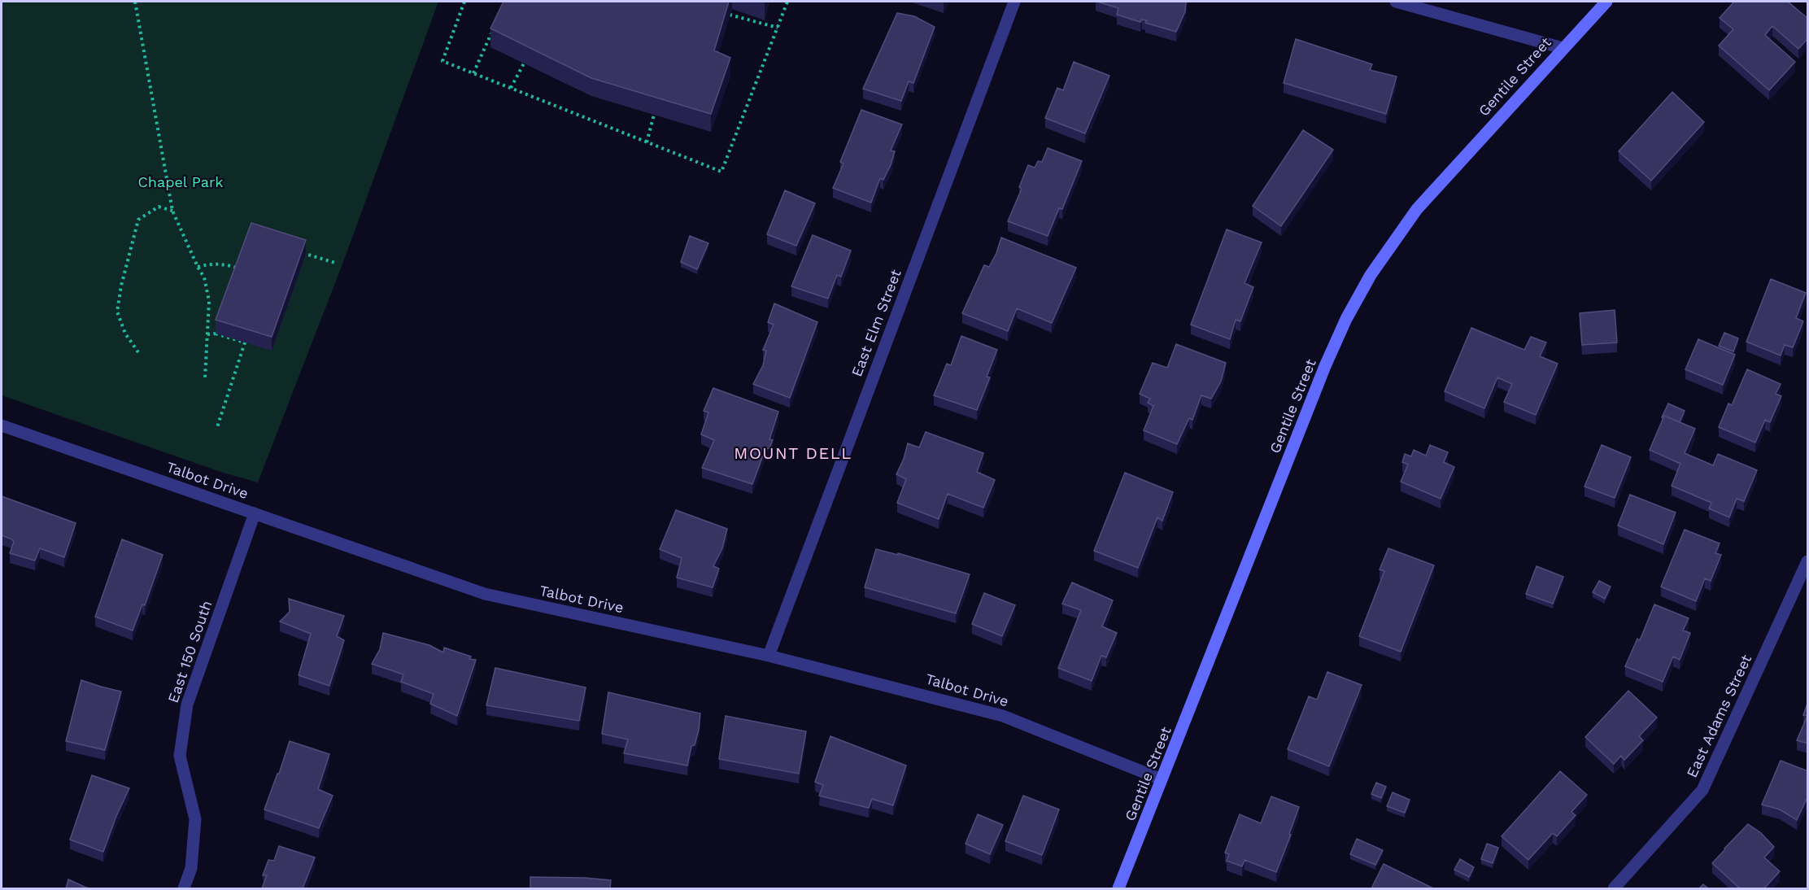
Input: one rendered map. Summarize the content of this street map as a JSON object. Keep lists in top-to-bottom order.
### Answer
{
  "streets": {
    "main road": ["Gentile Street"],
    "street": [
      "East Elm Street",
      "Talbot Drive",
      "East 150 South",
      "East Adams Street"
    ]
  },
  "crossings": [
    ["Gentile Street", "Talbot Drive"],
    ["East Elm Street", "Talbot Drive"],
    ["Talbot Drive", "East 150 South"]
  ],
  "districts": ["MOUNT DELL"],
  "parks": ["Chapel Park"]
}
